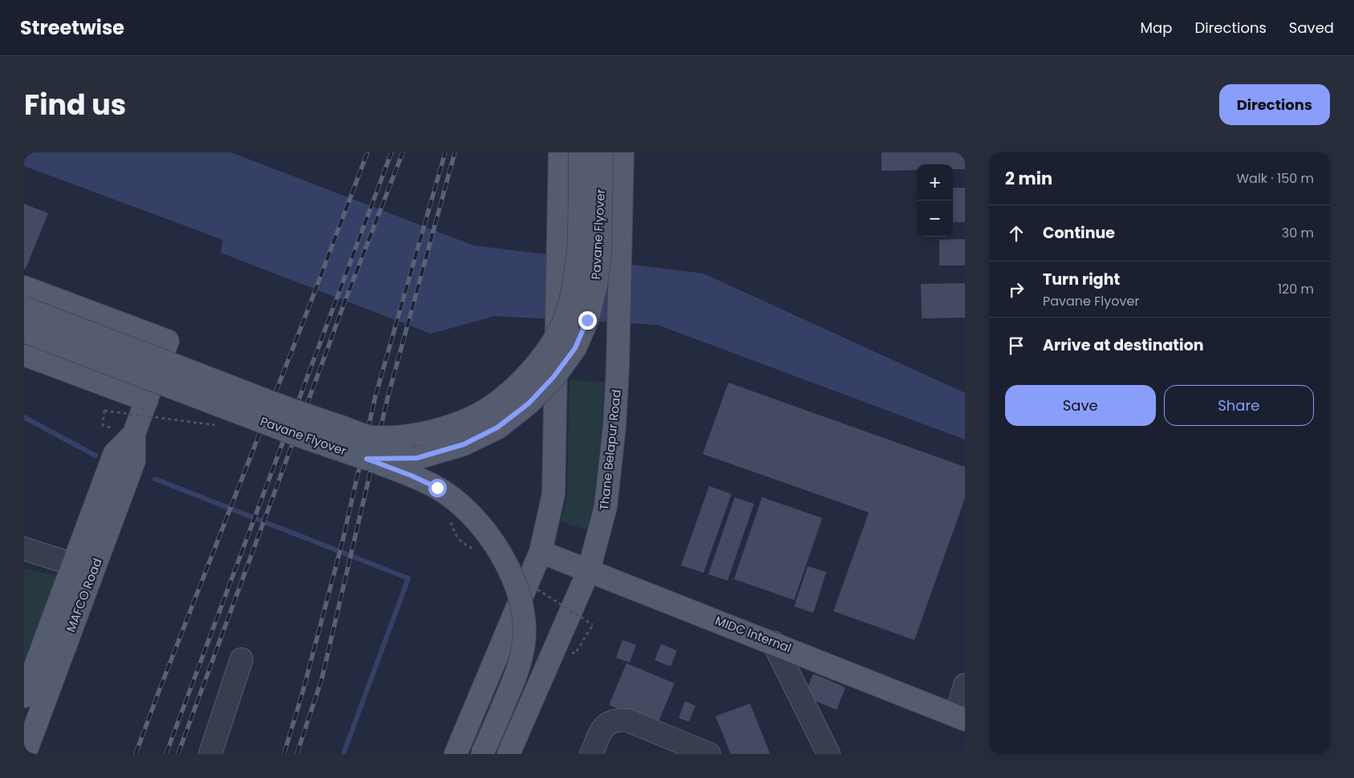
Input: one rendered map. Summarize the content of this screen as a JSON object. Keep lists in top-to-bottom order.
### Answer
{
  "streets": {
    "main road": [
      "Pavane Flyover",
      "Thane Belapur Road",
      "MAFCO Road",
      "MIDC Internal"
    ]
  },
  "crossings": [
    ["Thane Belapur Road", "MIDC Internal"]
  ],
  "page": {
    "header": "Streetwise",
    "nav": ["Map", "Directions", "Saved"],
    "title": "Find us",
    "buttons": [
      "Directions",
      ["Save", "Share"]
    ],
    "heading": ["2 min", "Walk · 150 m"],
    "map_buttons": ["+", "−"],
    "list": [
      ["Continue", "30 m"],
      ["Turn right", "Pavane Flyover", "120 m"],
      "Arrive at destination"
    ]
  }
}
